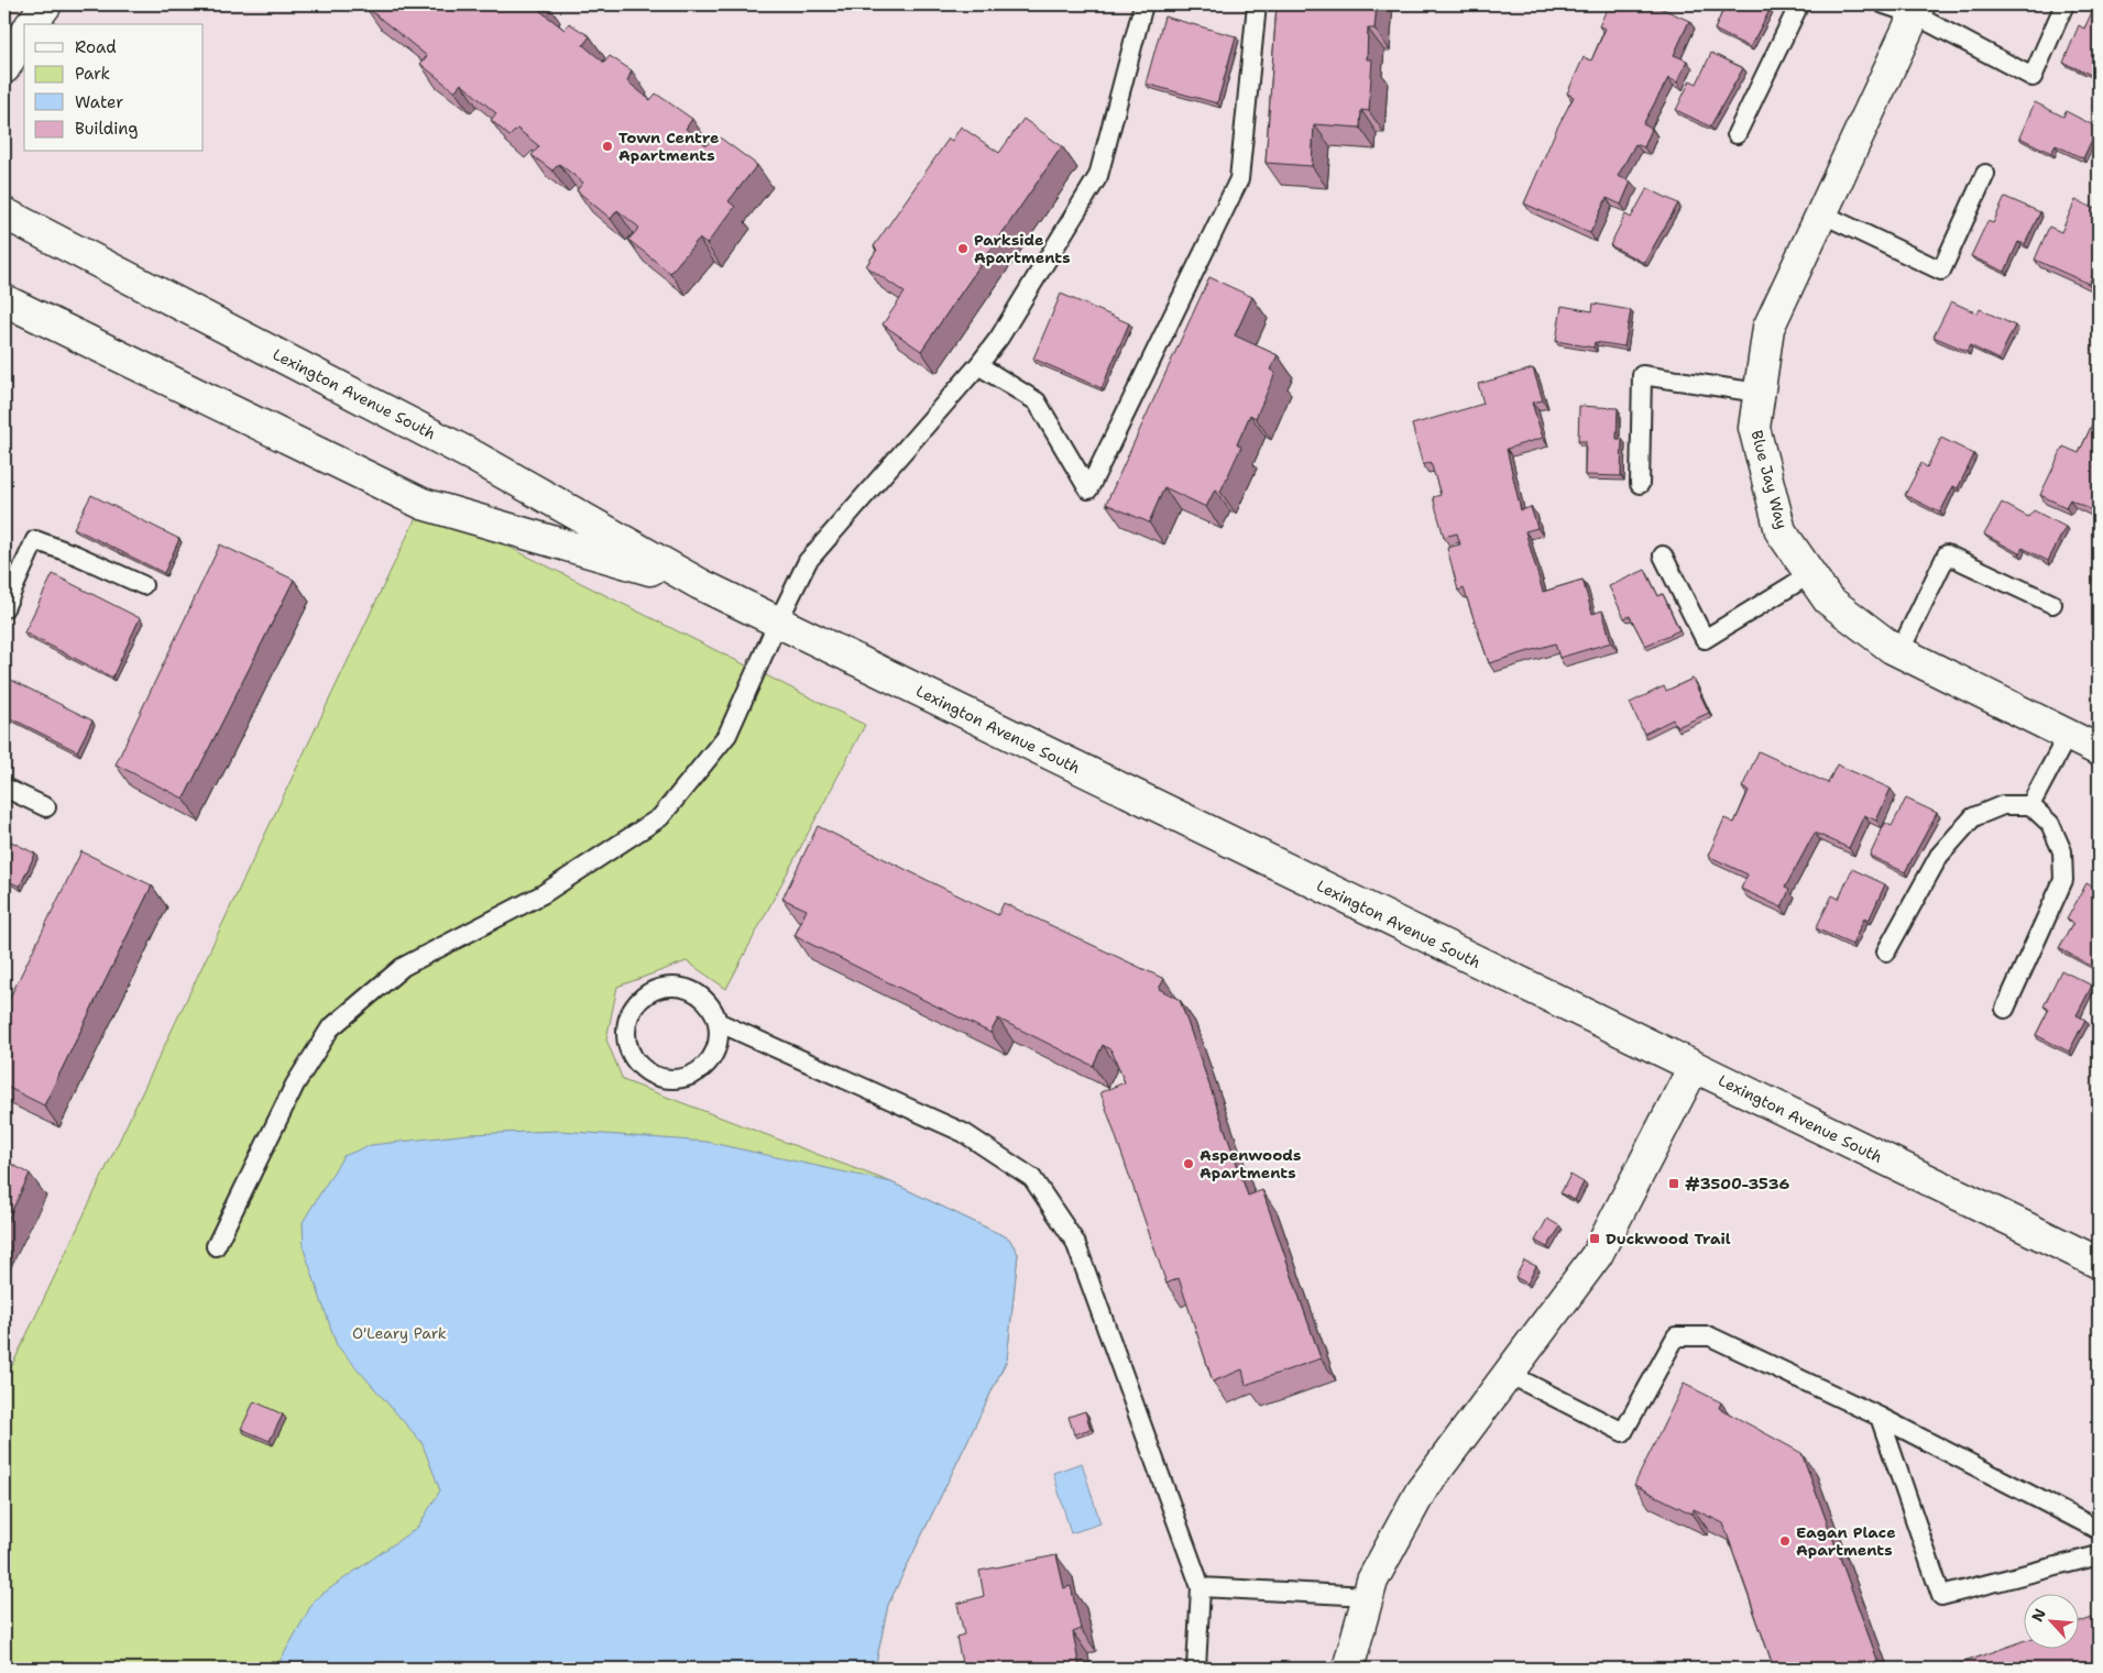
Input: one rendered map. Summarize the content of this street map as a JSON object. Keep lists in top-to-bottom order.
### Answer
{
  "streets": {
    "street": ["Lexington Avenue South", "Blue Jay Way"]
  },
  "parks": ["O'Leary Park"],
  "places": {
    "other": [
      "Town Centre Apartments",
      "Parkside Apartments",
      "Aspenwoods Apartments",
      "Eagan Place Apartments"
    ],
    "transit": ["#3500-3536", "Duckwood Trail"]
  },
  "legend": [
    "Road",
    "Park",
    "Water",
    "Building"
  ],
  "north": "top left"
}
